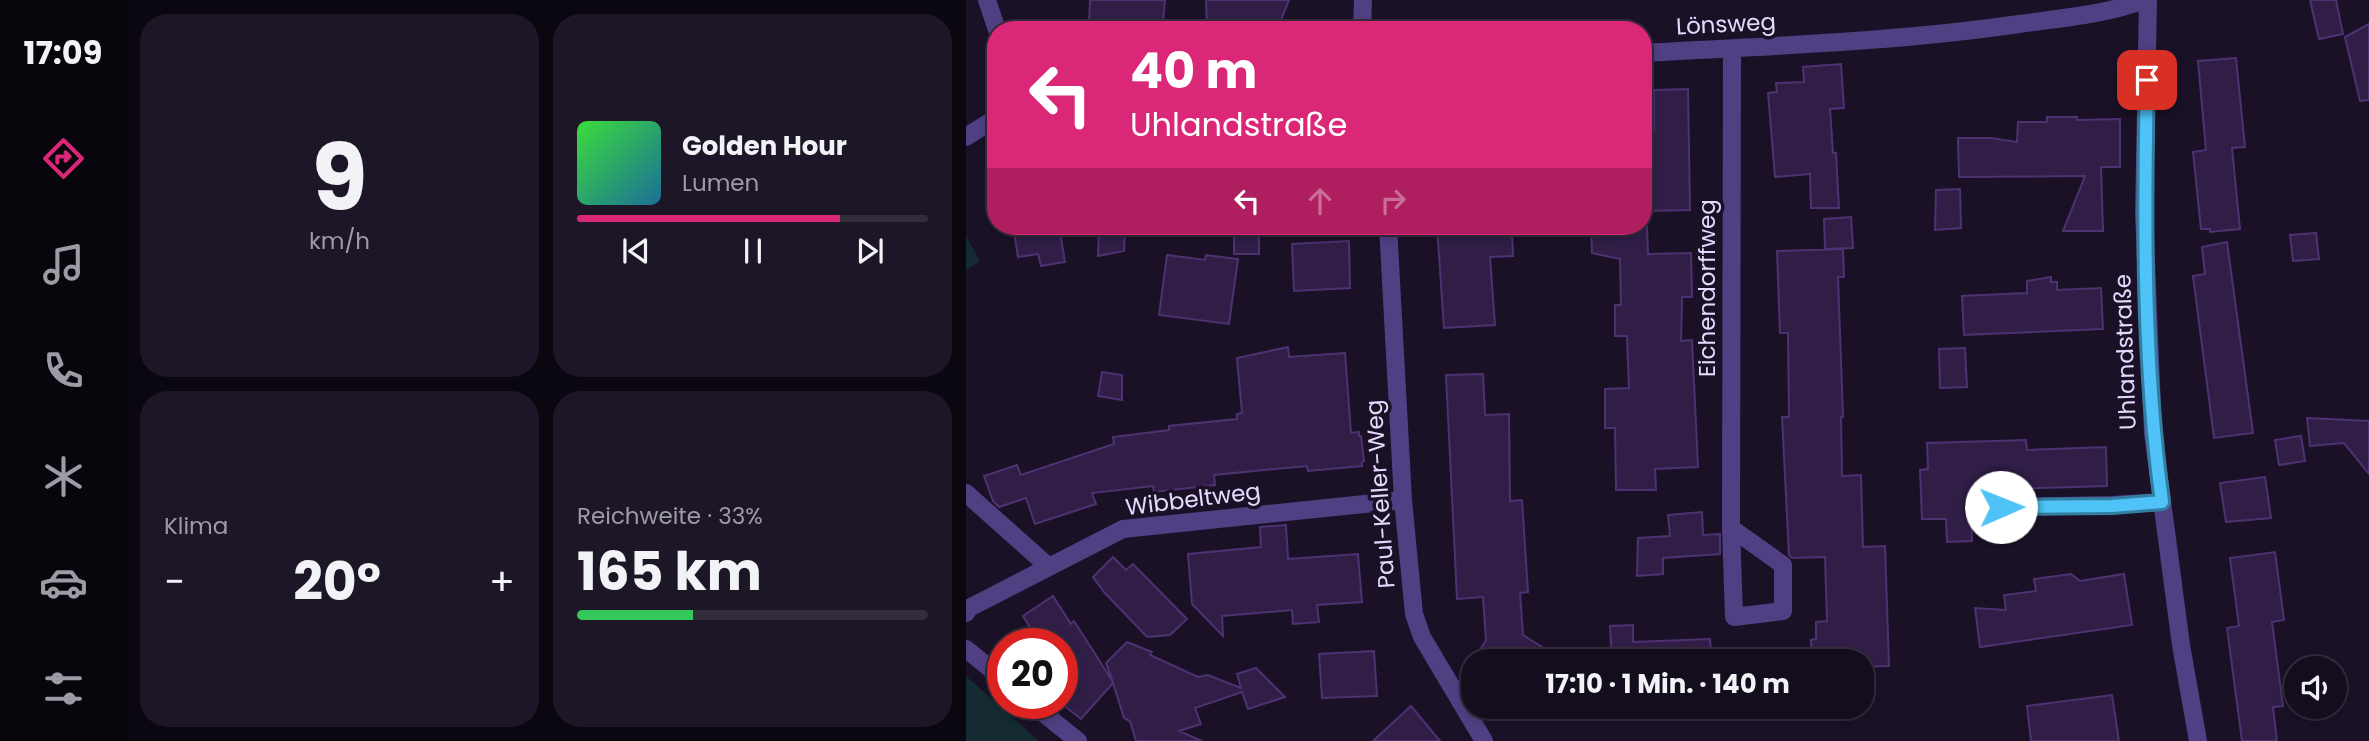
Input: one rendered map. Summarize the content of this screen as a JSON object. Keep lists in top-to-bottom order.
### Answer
{
  "streets": {
    "street": [
      "Lönsweg",
      "Eichendorffweg",
      "Uhlandstraße",
      "Paul-Keller-Weg",
      "Wibbeltweg"
    ]
  },
  "crossings": [
    ["Lönsweg", "Eichendorffweg"],
    ["Lönsweg", "Uhlandstraße"],
    ["Paul-Keller-Weg", "Wibbeltweg"]
  ],
  "page": {
    "tabs": "17:09",
    "tile": [
      ["9", "km/h"],
      "Klima",
      ["Reichweite · 33%", "165 km"]
    ],
    "turn": ["40 m", "Uhlandstraße"],
    "song": ["Golden Hour", "Lumen"],
    "heat": ["−", "20°", "+"],
    "limit": "20",
    "trip": "17:10 · 1 Min. · 140 m"
  }
}
